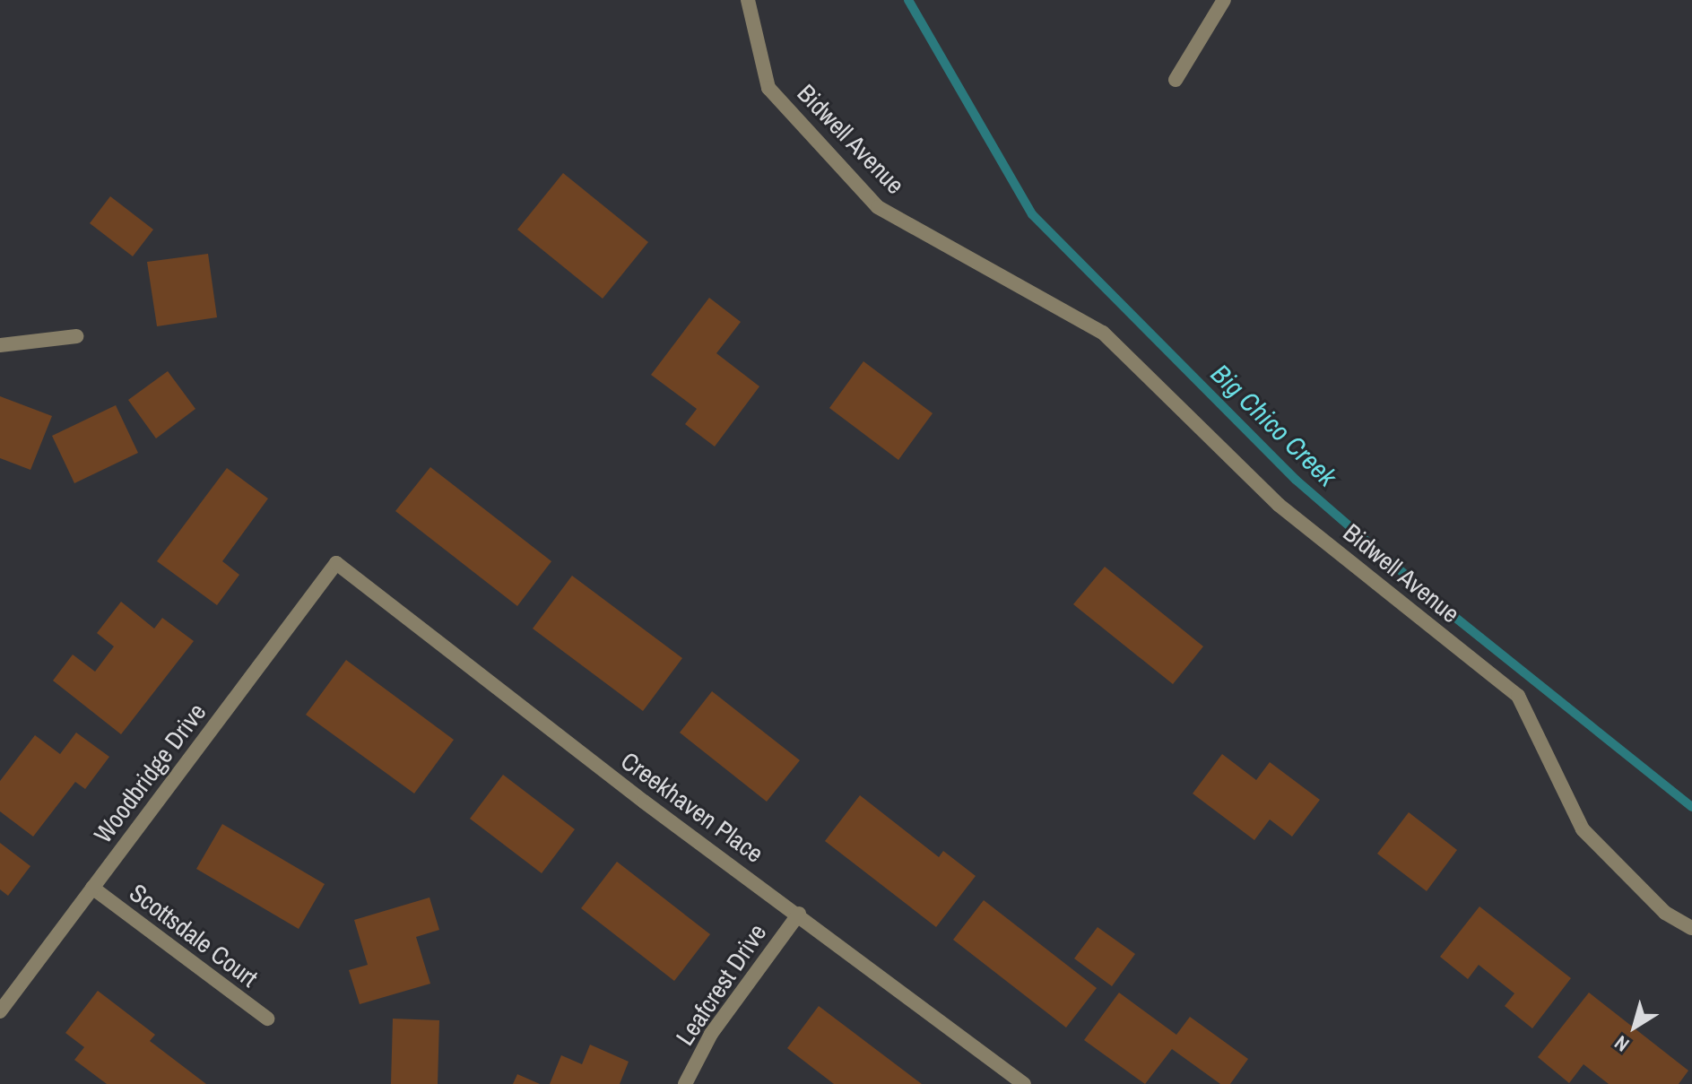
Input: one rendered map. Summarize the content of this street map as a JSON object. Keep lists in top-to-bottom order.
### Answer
{
  "streets": {
    "street": [
      "Bidwell Avenue",
      "Woodbridge Drive",
      "Creekhaven Place",
      "Scottsdale Court",
      "Leafcrest Drive"
    ]
  },
  "crossings": [
    ["Woodbridge Drive", "Creekhaven Place"],
    ["Woodbridge Drive", "Scottsdale Court"],
    ["Creekhaven Place", "Leafcrest Drive"]
  ],
  "water": ["Big Chico Creek"],
  "north": "bottom left"
}
